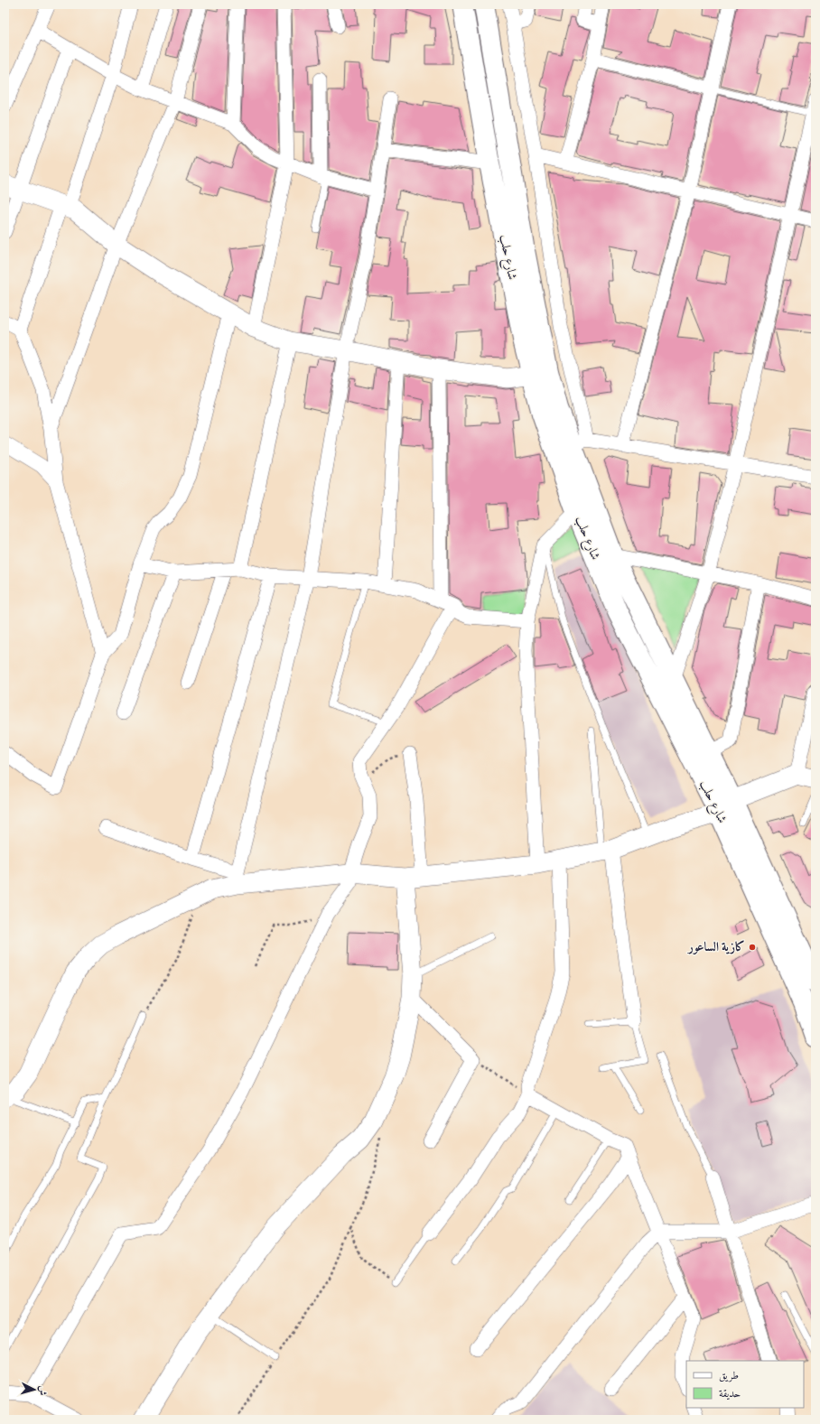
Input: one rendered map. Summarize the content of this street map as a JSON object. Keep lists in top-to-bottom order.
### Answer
{
  "streets": {
    "main road": ["شارع حلب"]
  },
  "places": ["كازية الساعور"],
  "legend": ["طريق", "حديقة"],
  "north": "right"
}
